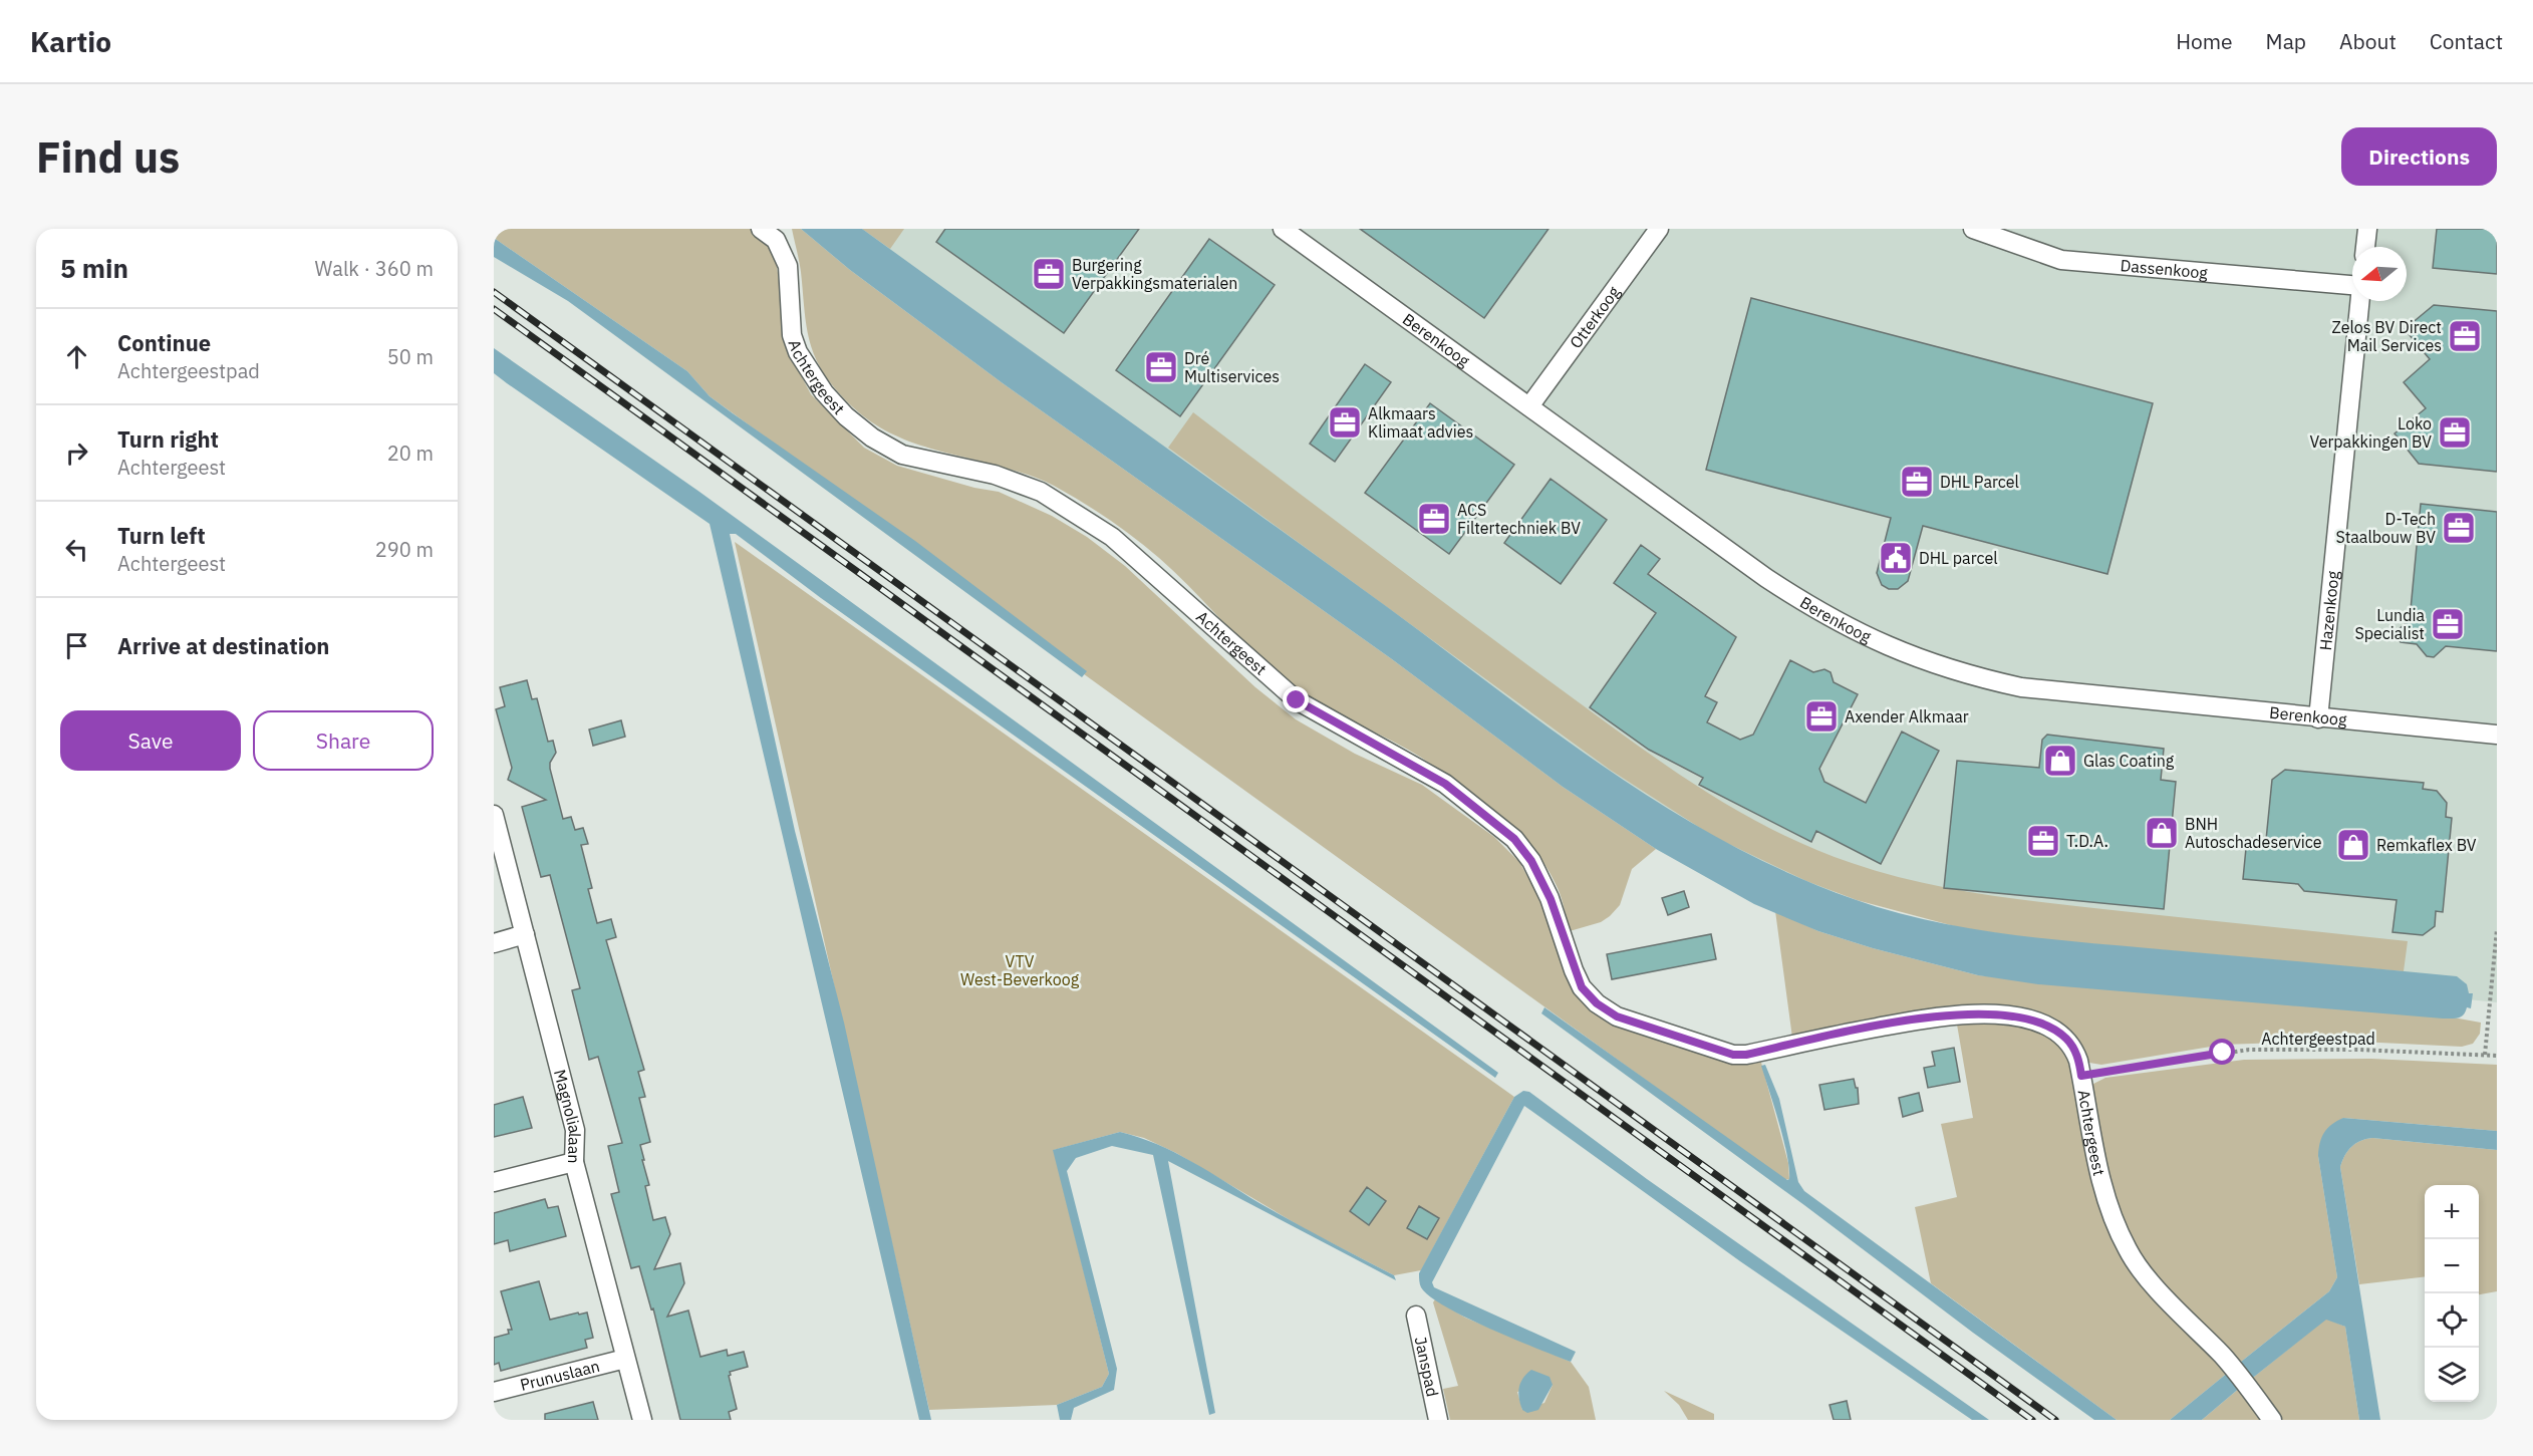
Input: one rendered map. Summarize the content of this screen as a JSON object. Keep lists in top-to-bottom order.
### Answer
{
  "streets": {
    "street": [
      "Dassenkoog",
      "Otterkoog",
      "Berenkoog",
      "Achtergeest",
      "Hazenkoog",
      "Magnolialaan",
      "Janspad",
      "Prunuslaan"
    ],
    "path": ["Achtergeestpad"]
  },
  "crossings": [
    ["Otterkoog", "Berenkoog"],
    ["Berenkoog", "Hazenkoog"],
    ["Achtergeest", "Achtergeestpad"],
    ["Magnolialaan", "Prunuslaan"]
  ],
  "parks": ["VTV West-Beverkoog"],
  "places": {
    "office": [
      "Burgering Verpakkingsmaterialen",
      "Zelos BV Direct Mail Services",
      "Dré Multiservices",
      "Alkmaars Klimaat advies",
      "Loko Verpakkingen BV",
      "DHL Parcel",
      "ACS Filtertechniek BV",
      "D-Tech Staalbouw BV",
      "Lundia Specialist",
      "Axender Alkmaar",
      "T.D.A."
    ],
    "public building": ["DHL parcel"],
    "shop": ["Glas Coating", "BNH Autoschadeservice", "Remkaflex BV"]
  },
  "north": "left",
  "page": {
    "header": "Kartio",
    "nav": [
      "Home",
      "Map",
      "About",
      "Contact"
    ],
    "buttons": [
      "Directions",
      ["Save", "Share"]
    ],
    "title": "Find us",
    "heading": ["5 min", "Walk · 360 m"],
    "list": [
      ["Continue", "Achtergeestpad", "50 m"],
      ["Turn right", "Achtergeest", "20 m"],
      ["Turn left", "Achtergeest", "290 m"],
      "Arrive at destination"
    ],
    "map_buttons": ["+", "−"]
  }
}
